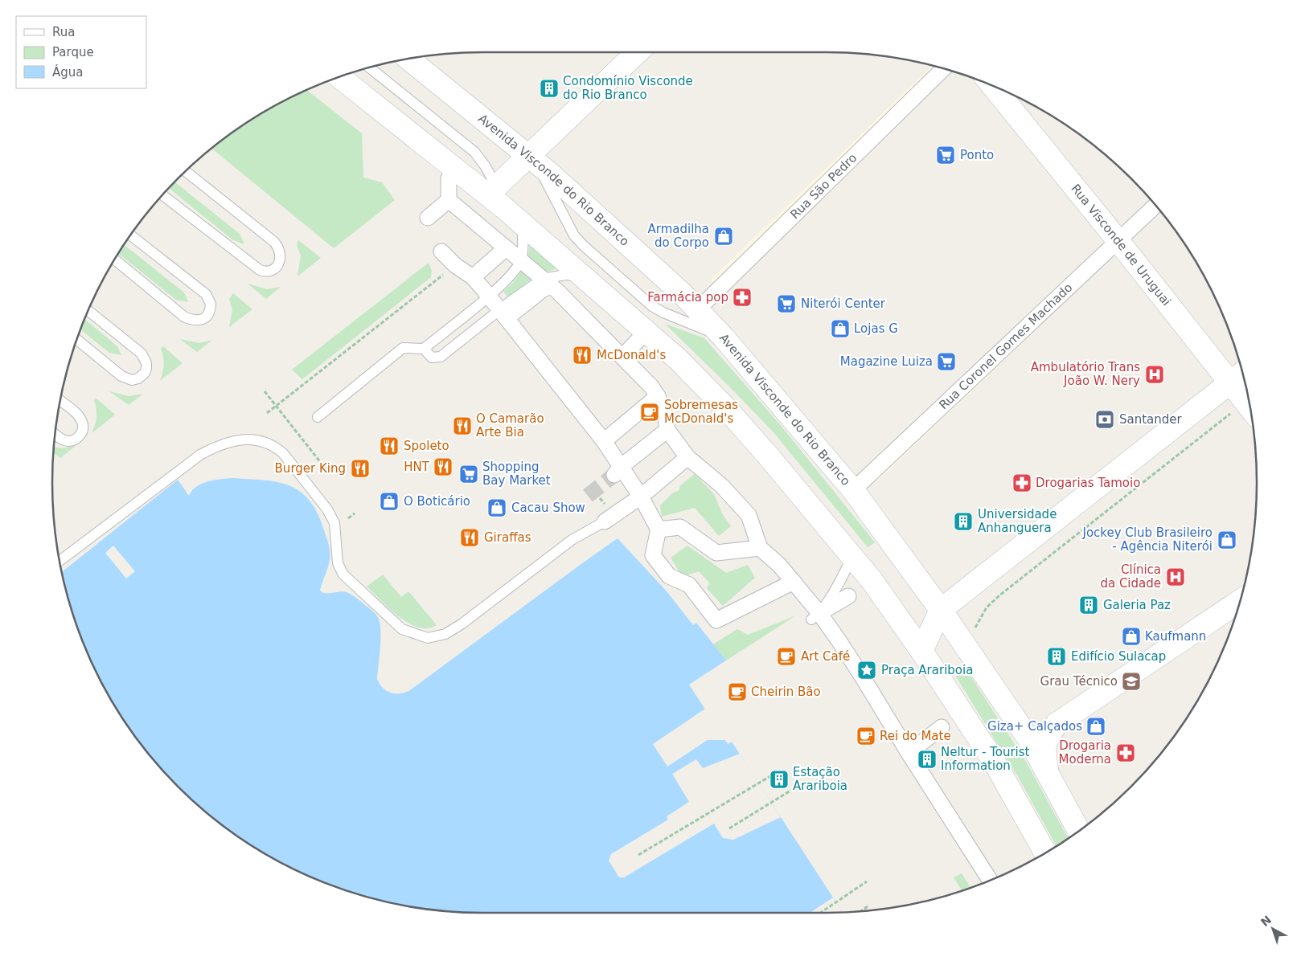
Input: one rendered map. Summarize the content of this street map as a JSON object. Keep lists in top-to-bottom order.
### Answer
{
  "streets": {
    "main road": ["Avenida Visconde do Rio Branco", "Rua Visconde de Uruguai"],
    "street": ["Rua São Pedro", "Rua Coronel Gomes Machado"]
  },
  "crossings": [
    ["Avenida Visconde do Rio Branco", "Rua São Pedro"],
    ["Avenida Visconde do Rio Branco", "Rua Coronel Gomes Machado"],
    ["Rua Visconde de Uruguai", "Rua Coronel Gomes Machado"]
  ],
  "places": {
    "building": [
      "Condomínio Visconde do Rio Branco",
      "Universidade Anhanguera",
      "Galeria Paz",
      "Edifício Sulacap",
      "Neltur - Tourist Information",
      "Estação Arariboia"
    ],
    "supermarket": [
      "Ponto",
      "Niterói Center",
      "Magazine Luiza",
      "Shopping Bay Market"
    ],
    "shop": [
      "Armadilha do Corpo",
      "Lojas G",
      "O Boticário",
      "Cacau Show",
      "Jockey Club Brasileiro - Agência Niterói",
      "Kaufmann",
      "Giza+ Calçados"
    ],
    "pharmacy": ["Farmácia pop", "Drogarias Tamoio", "Drogaria Moderna"],
    "restaurant": [
      "McDonald's",
      "O Camarão Arte Bia",
      "Spoleto",
      "HNT",
      "Burger King",
      "Giraffas"
    ],
    "hospital": ["Ambulatório Trans João W. Nery", "Clínica da Cidade"],
    "cafe": [
      "Sobremesas McDonald's",
      "Art Café",
      "Cheirin Bão",
      "Rei do Mate"
    ],
    "bank": ["Santander"],
    "place": ["Praça Arariboia"],
    "school or university": ["Grau Técnico"]
  },
  "legend": ["Rua", "Parque", "Água"],
  "north": "top left"
}
